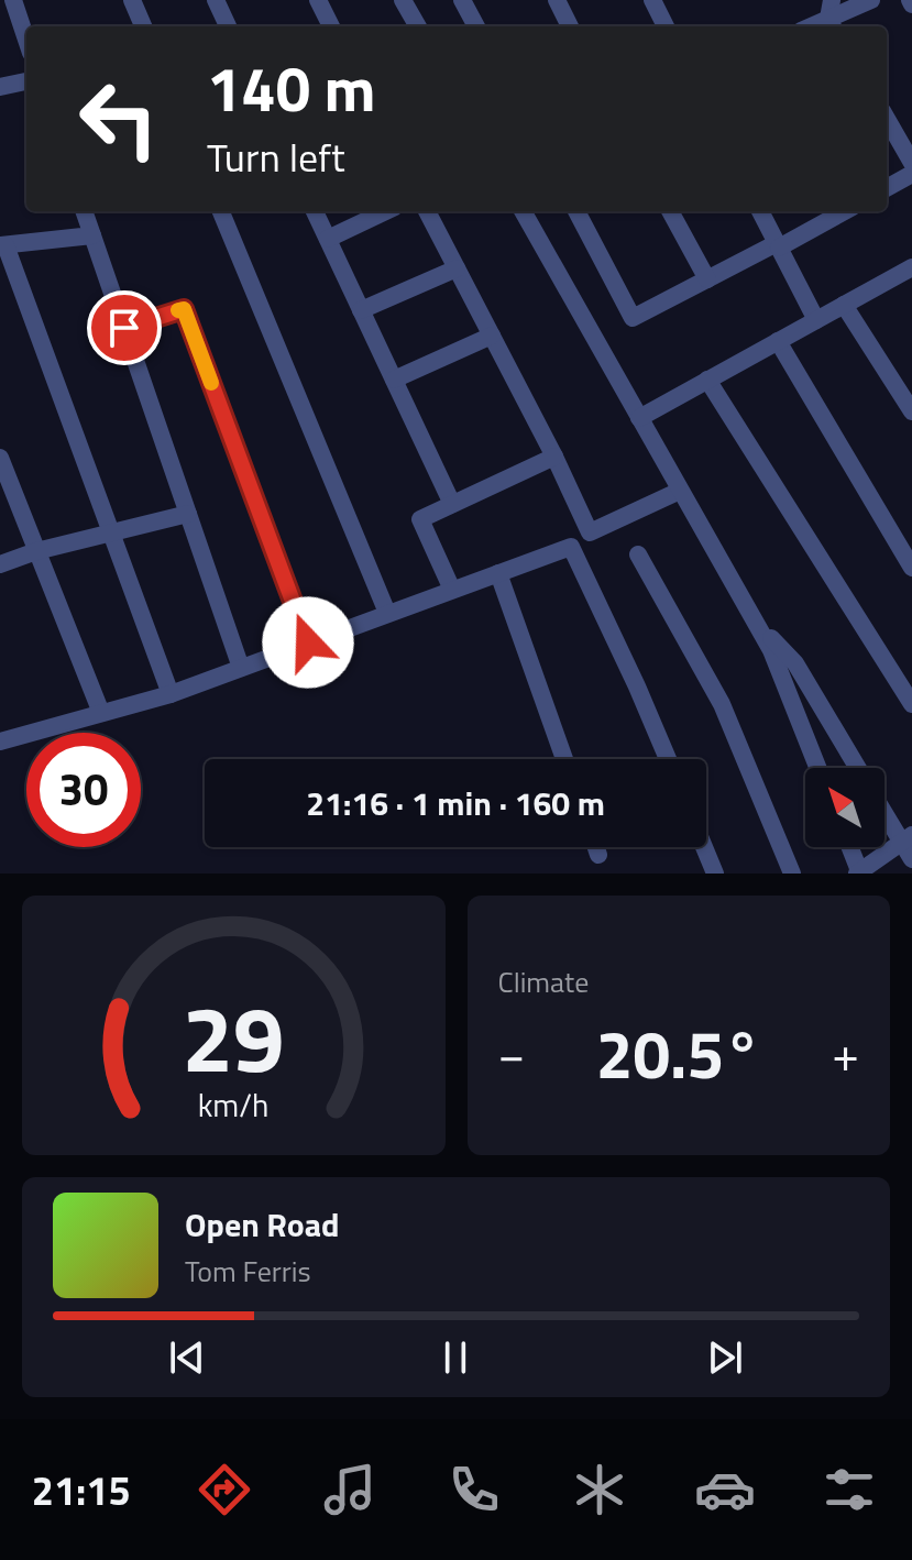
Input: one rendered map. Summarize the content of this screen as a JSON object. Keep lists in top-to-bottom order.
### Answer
{
  "north": "top left",
  "page": {
    "turn": ["140 m", "Turn left"],
    "limit": "30",
    "trip": "21:16 · 1 min · 160 m",
    "tile": "Climate",
    "heat": ["−", "20.5°", "+"],
    "song": ["Open Road", "Tom Ferris"],
    "tabs": "21:15",
    "gauge": ["29", "km/h"]
  }
}
